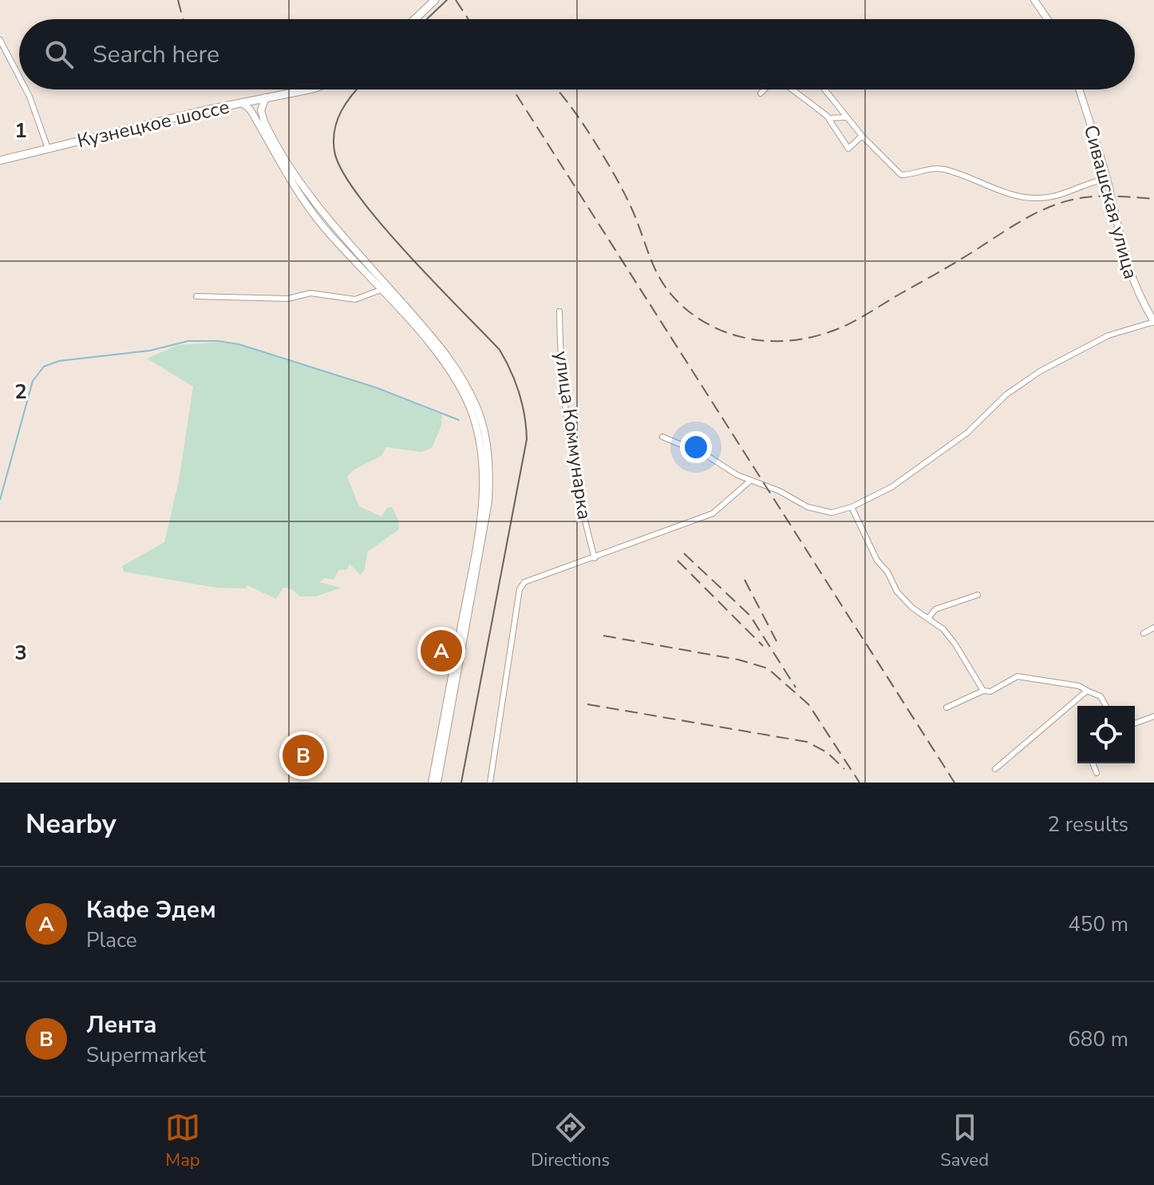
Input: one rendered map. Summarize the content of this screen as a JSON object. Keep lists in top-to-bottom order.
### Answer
{
  "streets": {
    "main road": ["Кузнецкое шоссе", "Сивашская улица"],
    "street": ["улица Коммунарка"]
  },
  "page": {
    "search": "Search here",
    "pins": ["A", "B"],
    "heading": ["Nearby", "2 results"],
    "list": [
      {
        "mark": "A",
        "name": "Кафе Эдем",
        "note": "Place",
        "value": "450 m"
      },
      {
        "mark": "B",
        "name": "Лента",
        "note": "Supermarket",
        "value": "680 m"
      }
    ],
    "nav": ["Map", "Directions", "Saved"]
  },
  "grid": {
    "rows": ["1", "2", "3"]
  }
}
